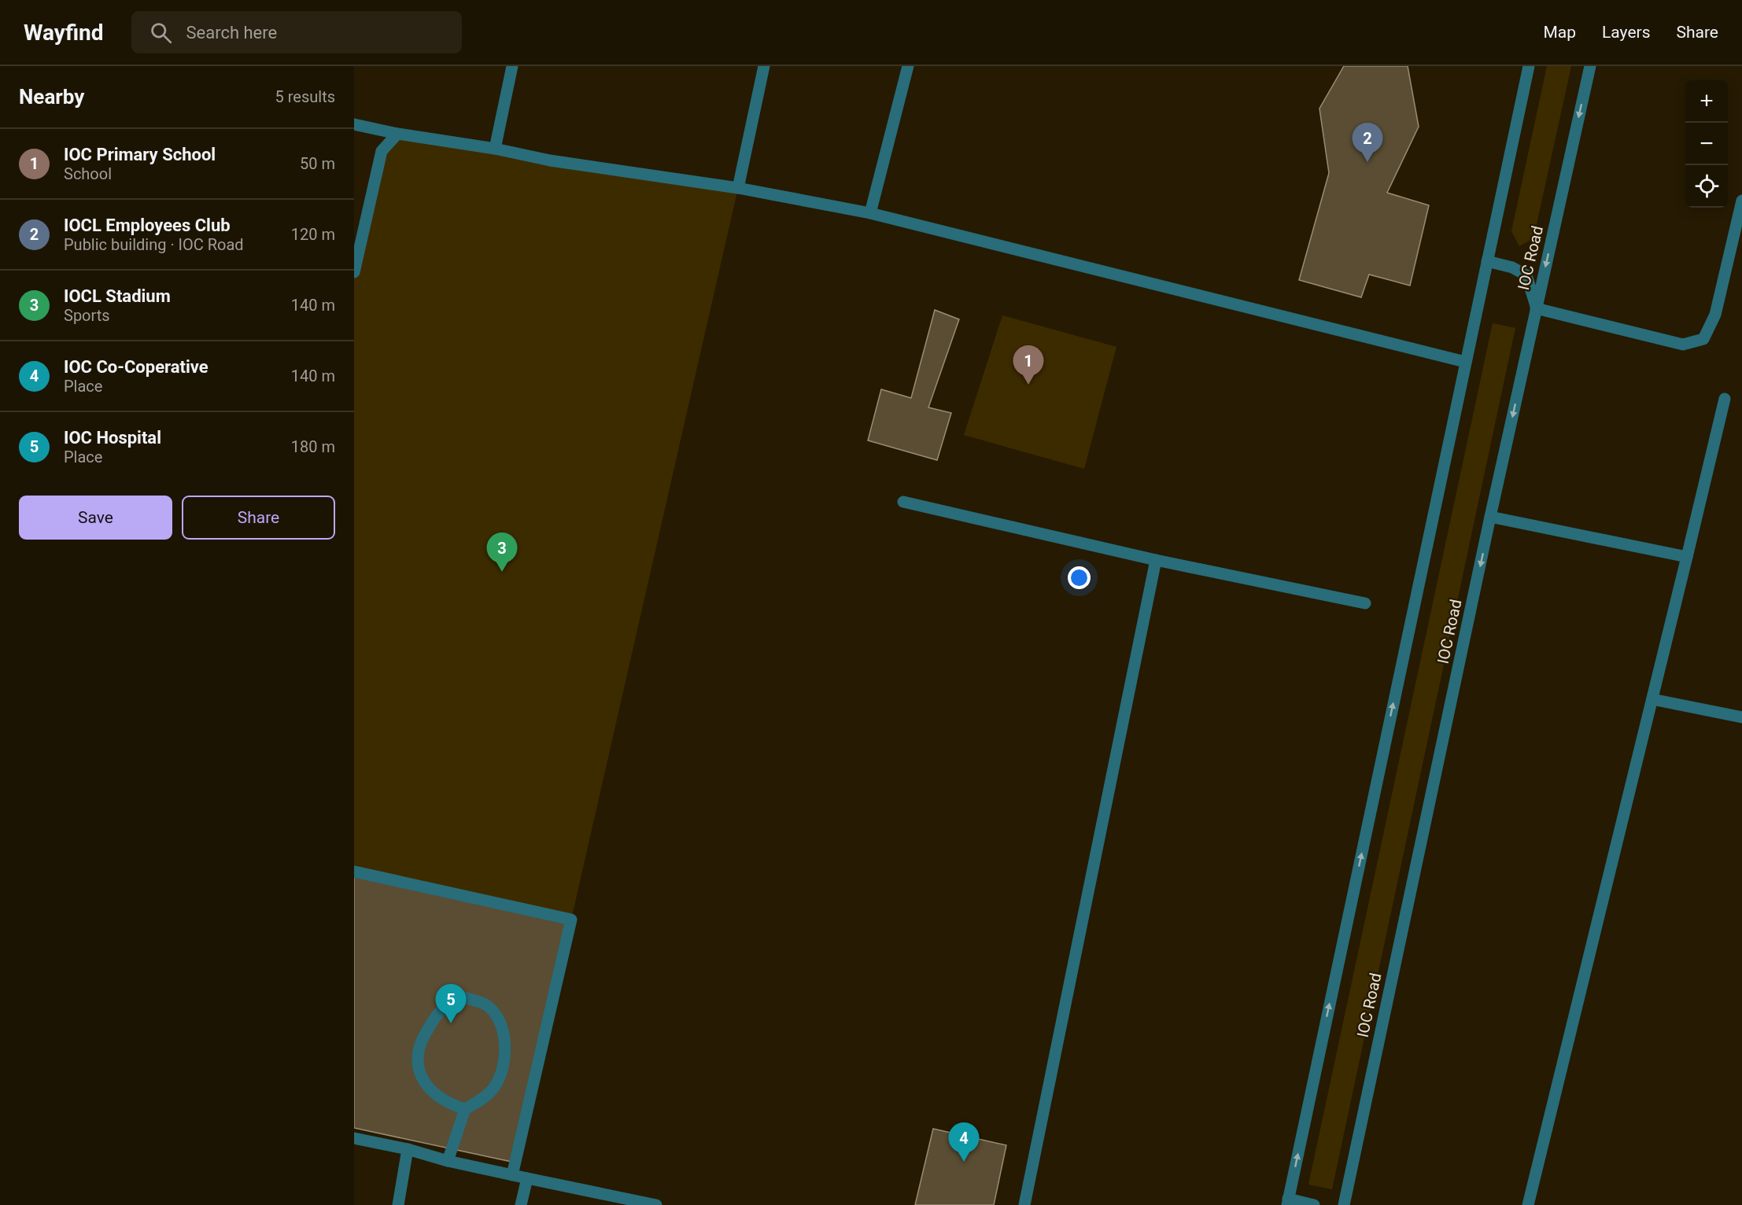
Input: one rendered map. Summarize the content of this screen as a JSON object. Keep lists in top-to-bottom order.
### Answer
{
  "streets": {
    "street": ["IOC Road"]
  },
  "page": {
    "header": "Wayfind",
    "search": "Search here",
    "nav": ["Map", "Layers", "Share"],
    "heading": ["Nearby", "5 results"],
    "map_buttons": ["+", "−"],
    "pins": [
      "2",
      "1",
      "3",
      "5",
      "4"
    ],
    "list": [
      {
        "mark": "1",
        "name": "IOC Primary School",
        "note": "School",
        "value": "50 m"
      },
      {
        "mark": "2",
        "name": "IOCL Employees Club",
        "note": "Public building · IOC Road",
        "value": "120 m"
      },
      {
        "mark": "3",
        "name": "IOCL Stadium",
        "note": "Sports",
        "value": "140 m"
      },
      {
        "mark": "4",
        "name": "IOC Co-Coperative",
        "note": "Place",
        "value": "140 m"
      },
      {
        "mark": "5",
        "name": "IOC Hospital",
        "note": "Place",
        "value": "180 m"
      }
    ],
    "buttons": ["Save", "Share"]
  }
}
